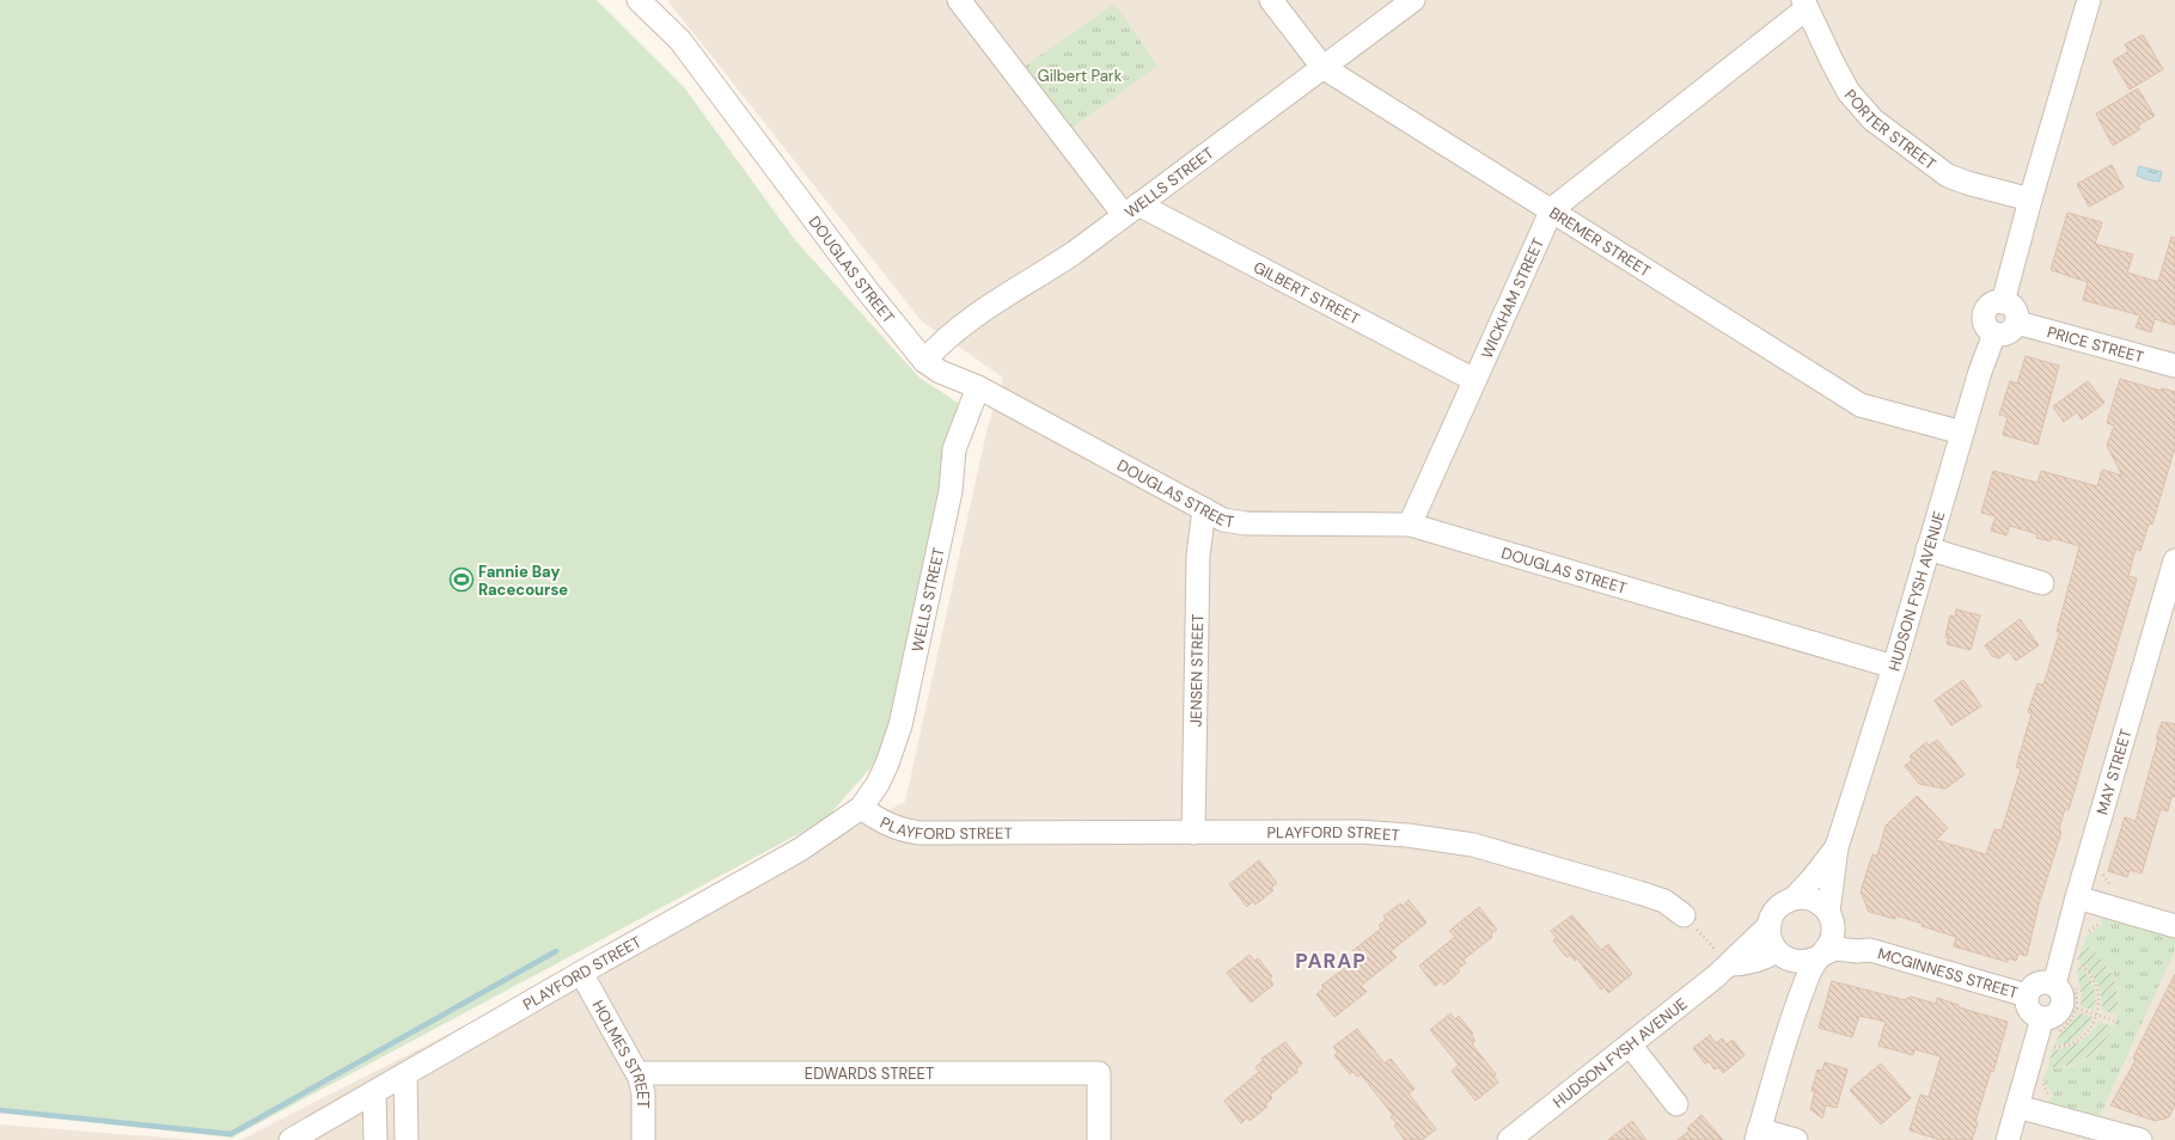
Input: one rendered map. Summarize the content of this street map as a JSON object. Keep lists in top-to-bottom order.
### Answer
{
  "streets": {
    "street": [
      "PORTER STREET",
      "WELLS STREET",
      "BREMER STREET",
      "DOUGLAS STREET",
      "GILBERT STREET",
      "WICKHAM STREET",
      "PRICE STREET",
      "HUDSON FYSH AVENUE",
      "JENSEN STREET",
      "MAY STREET",
      "PLAYFORD STREET",
      "MCGINNESS STREET",
      "HOLMES STREET",
      "EDWARDS STREET"
    ]
  },
  "crossings": [
    ["PORTER STREET", "WICKHAM STREET"],
    ["WELLS STREET", "BREMER STREET"],
    ["WELLS STREET", "DOUGLAS STREET"],
    ["WELLS STREET", "GILBERT STREET"],
    ["WELLS STREET", "PLAYFORD STREET"],
    ["BREMER STREET", "WICKHAM STREET"],
    ["BREMER STREET", "HUDSON FYSH AVENUE"],
    ["DOUGLAS STREET", "WICKHAM STREET"],
    ["DOUGLAS STREET", "HUDSON FYSH AVENUE"],
    ["DOUGLAS STREET", "JENSEN STREET"],
    ["GILBERT STREET", "WICKHAM STREET"],
    ["PRICE STREET", "HUDSON FYSH AVENUE"],
    ["JENSEN STREET", "PLAYFORD STREET"],
    ["PLAYFORD STREET", "HOLMES STREET"],
    ["HOLMES STREET", "EDWARDS STREET"]
  ],
  "districts": ["PARAP"],
  "parks": ["Gilbert Park"],
  "places": {
    "sports": ["Fannie Bay Racecourse"]
  }
}
